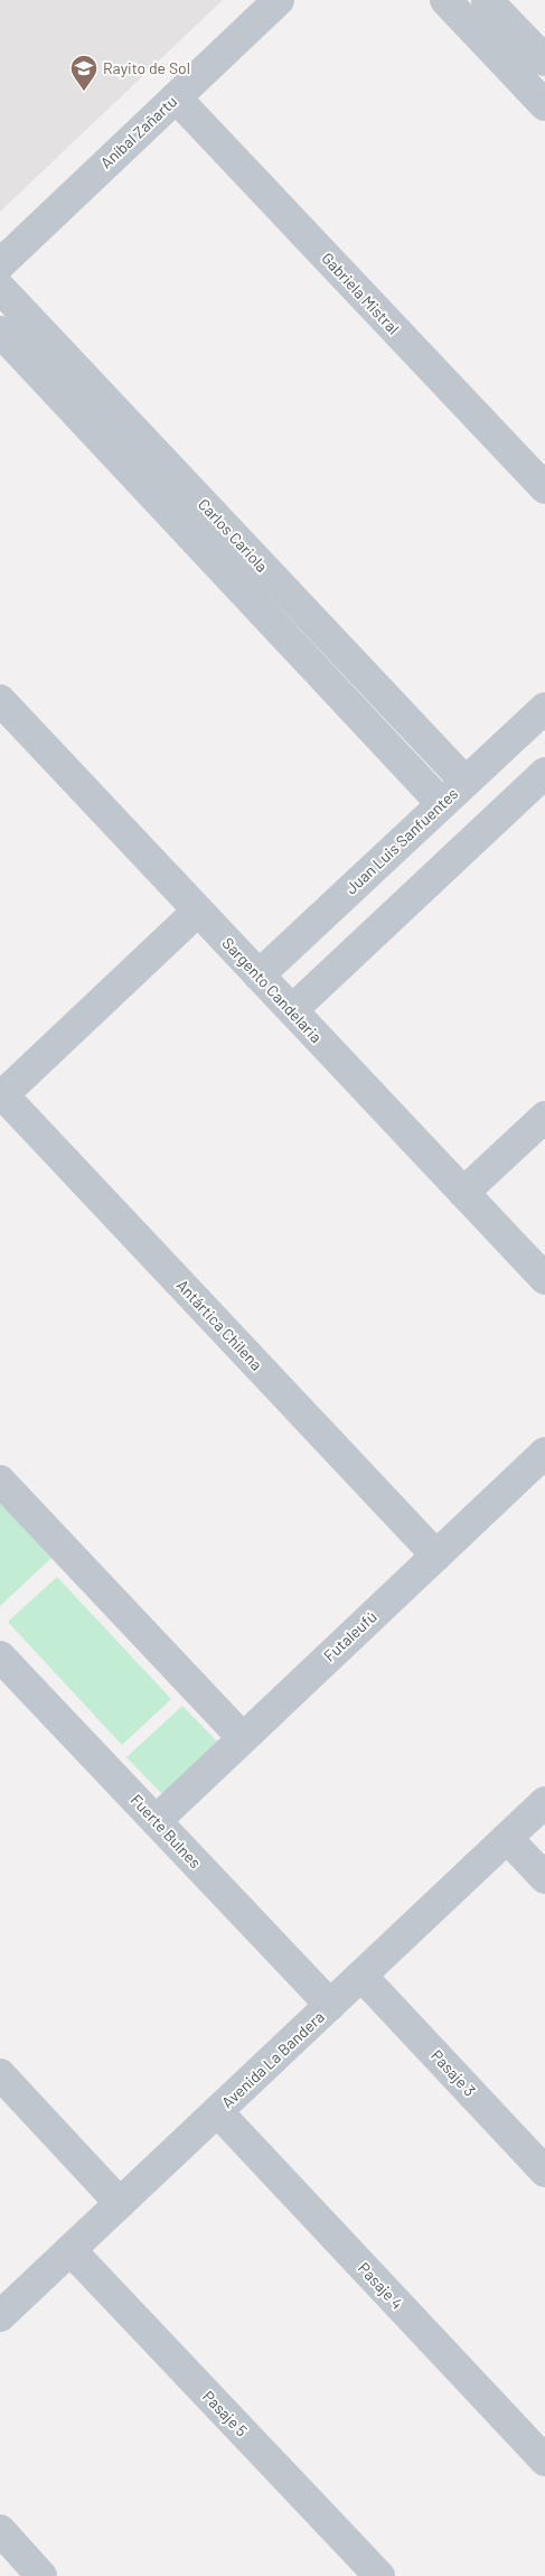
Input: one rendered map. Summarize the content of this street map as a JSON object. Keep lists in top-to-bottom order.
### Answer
{
  "streets": {
    "street": [
      "Aníbal Zañartu",
      "Gabriela Mistral",
      "Carlos Cariola",
      "Juan Luis Sanfuentes",
      "Sargento Candelaria",
      "Antártica Chilena",
      "Futaleufú",
      "Fuerte Bulnes",
      "Avenida La Bandera",
      "Pasaje 3",
      "Pasaje 4",
      "Pasaje 5"
    ]
  },
  "crossings": [
    ["Aníbal Zañartu", "Gabriela Mistral"],
    ["Carlos Cariola", "Juan Luis Sanfuentes"],
    ["Juan Luis Sanfuentes", "Sargento Candelaria"],
    ["Antártica Chilena", "Futaleufú"],
    ["Futaleufú", "Fuerte Bulnes"],
    ["Fuerte Bulnes", "Avenida La Bandera"],
    ["Avenida La Bandera", "Pasaje 3"],
    ["Avenida La Bandera", "Pasaje 4"],
    ["Avenida La Bandera", "Pasaje 5"]
  ],
  "places": {
    "school or university": ["Rayito de Sol"]
  }
}
